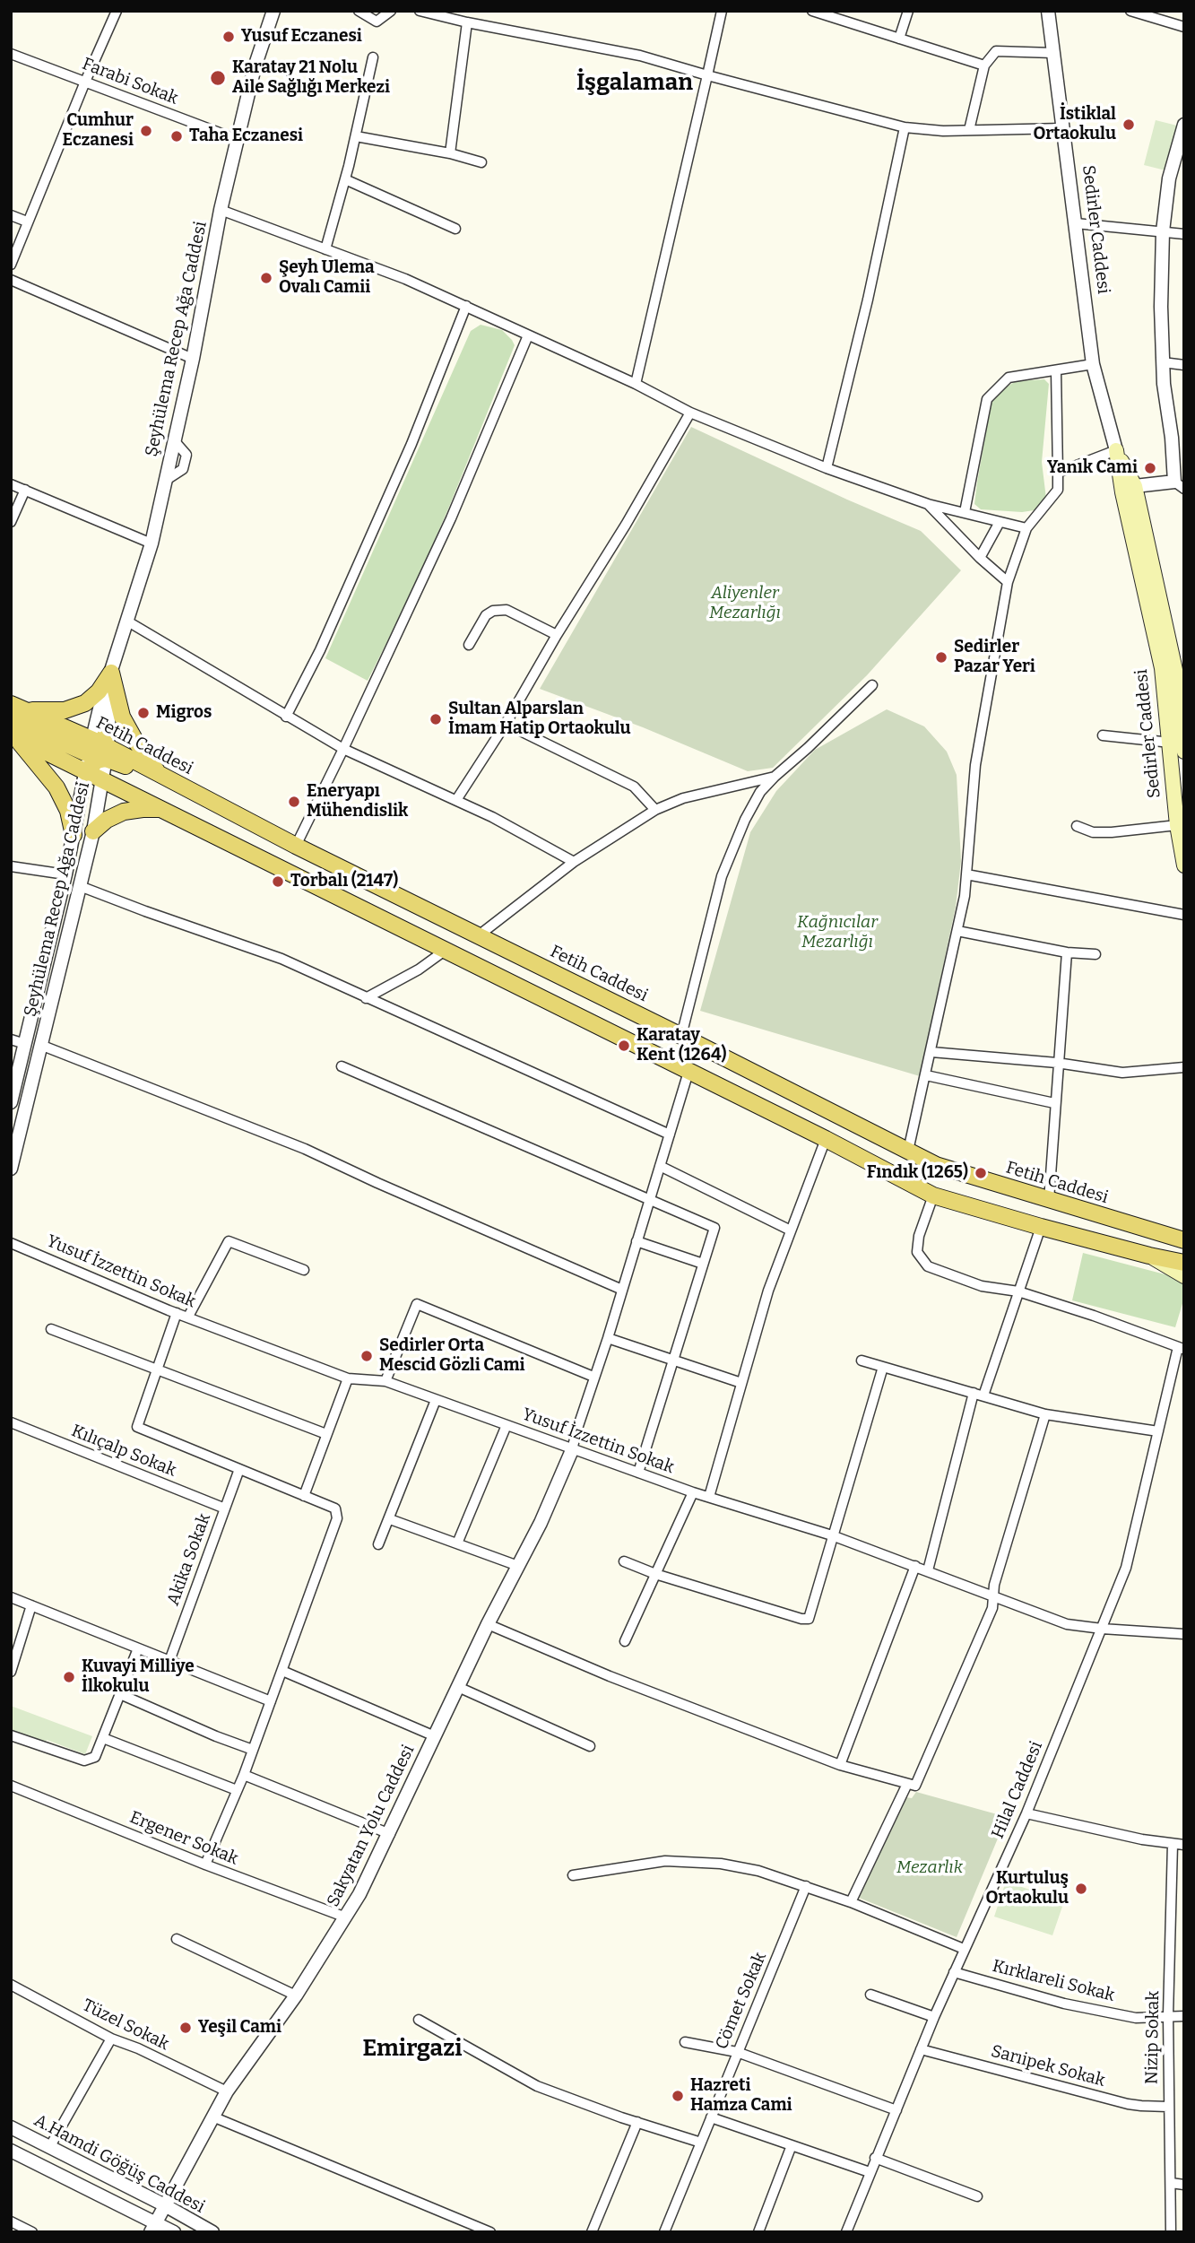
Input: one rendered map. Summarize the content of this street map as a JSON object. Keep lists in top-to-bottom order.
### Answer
{
  "streets": {
    "main road": ["Sedirler Caddesi", "Fetih Caddesi"],
    "street": [
      "Farabi Sokak",
      "Şeyhülema Recep Ağa Caddesi",
      "Yusuf İzzettin Sokak",
      "Kılıçalp Sokak",
      "Akika Sokak",
      "Hilal Caddesi",
      "Sakyatan Yolu Caddesi",
      "Ergener Sokak",
      "Kırklareli Sokak",
      "Cömet Sokak",
      "Tüzel Sokak",
      "Nizip Sokak",
      "Sarıipek Sokak",
      "A.Hamdi Göğüş Caddesi"
    ]
  },
  "crossings": [
    ["Farabi Sokak", "Şeyhülema Recep Ağa Caddesi"],
    ["Şeyhülema Recep Ağa Caddesi", "Fetih Caddesi"],
    ["Yusuf İzzettin Sokak", "Hilal Caddesi"],
    ["Yusuf İzzettin Sokak", "Sakyatan Yolu Caddesi"],
    ["Kılıçalp Sokak", "Akika Sokak"],
    ["Hilal Caddesi", "Kırklareli Sokak"],
    ["Hilal Caddesi", "Sarıipek Sokak"],
    ["Sakyatan Yolu Caddesi", "Ergener Sokak"],
    ["Sakyatan Yolu Caddesi", "Tüzel Sokak"],
    ["Sakyatan Yolu Caddesi", "A.Hamdi Göğüş Caddesi"],
    ["Kırklareli Sokak", "Nizip Sokak"],
    ["Nizip Sokak", "Sarıipek Sokak"]
  ],
  "districts": ["İşgalaman", "Emirgazi"],
  "parks": ["Aliyenler Mezarlığı", "Kağnıcılar Mezarlığı", "Mezarlık"],
  "places": [
    "Yusuf Eczanesi",
    "Karatay 21 Nolu Aile Sağlığı Merkezi",
    "İstiklal Ortaokulu",
    "Cumhur Eczanesi",
    "Taha Eczanesi",
    "Şeyh Ulema Ovalı Camii",
    "Yanık Cami",
    "Sedirler Pazar Yeri",
    "Migros",
    "Sultan Alparslan İmam Hatip Ortaokulu",
    "Eneryapı Mühendislik",
    "Torbalı (2147)",
    "Karatay Kent (1264)",
    "Fındık (1265)",
    "Sedirler Orta Mescid Gözli Cami",
    "Kuvayi Milliye İlkokulu",
    "Kurtuluş Ortaokulu",
    "Yeşil Cami",
    "Hazreti Hamza Cami"
  ]
}
